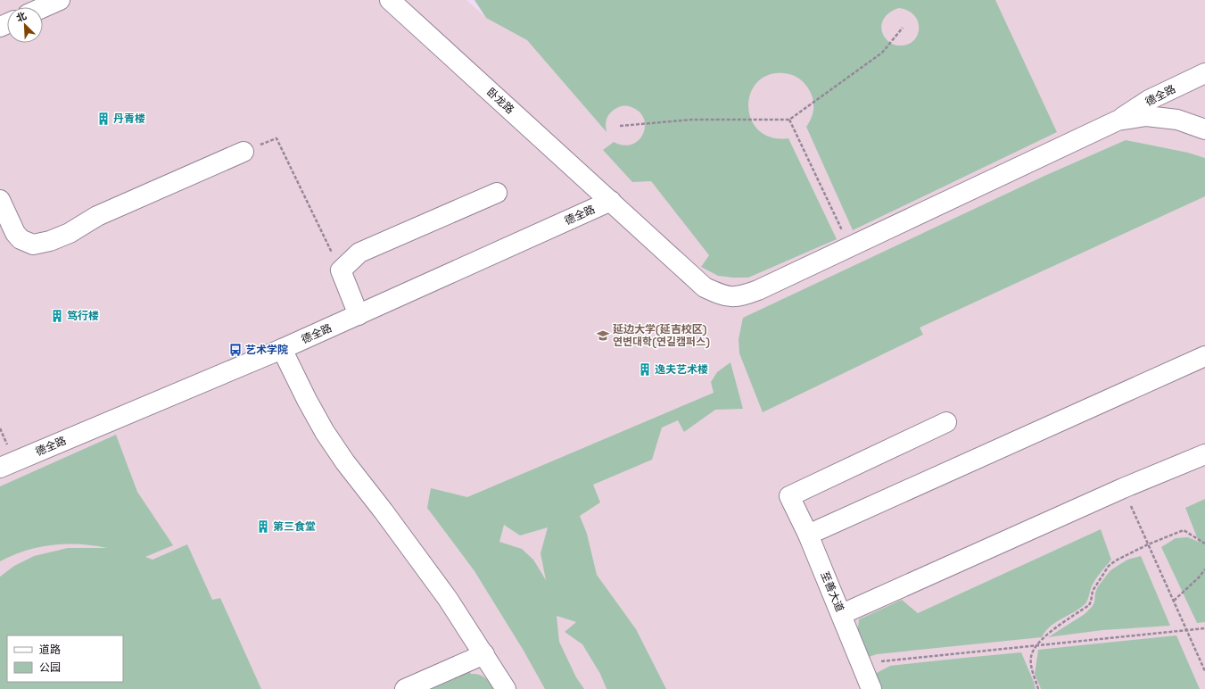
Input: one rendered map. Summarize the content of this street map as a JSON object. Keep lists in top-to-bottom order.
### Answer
{
  "streets": {
    "lane": ["德全路", "卧龙路", "至善大道"]
  },
  "crossings": [
    ["德全路", "卧龙路"]
  ],
  "places": {
    "building": [
      "丹青楼",
      "笃行楼",
      "逸夫艺术楼",
      "第三食堂"
    ],
    "school or university": ["延边大学(延吉校区) 연변대학(연길캠퍼스)"],
    "bus stop": ["艺术学院"]
  },
  "legend": ["道路", "公园"],
  "north": "top left"
}
